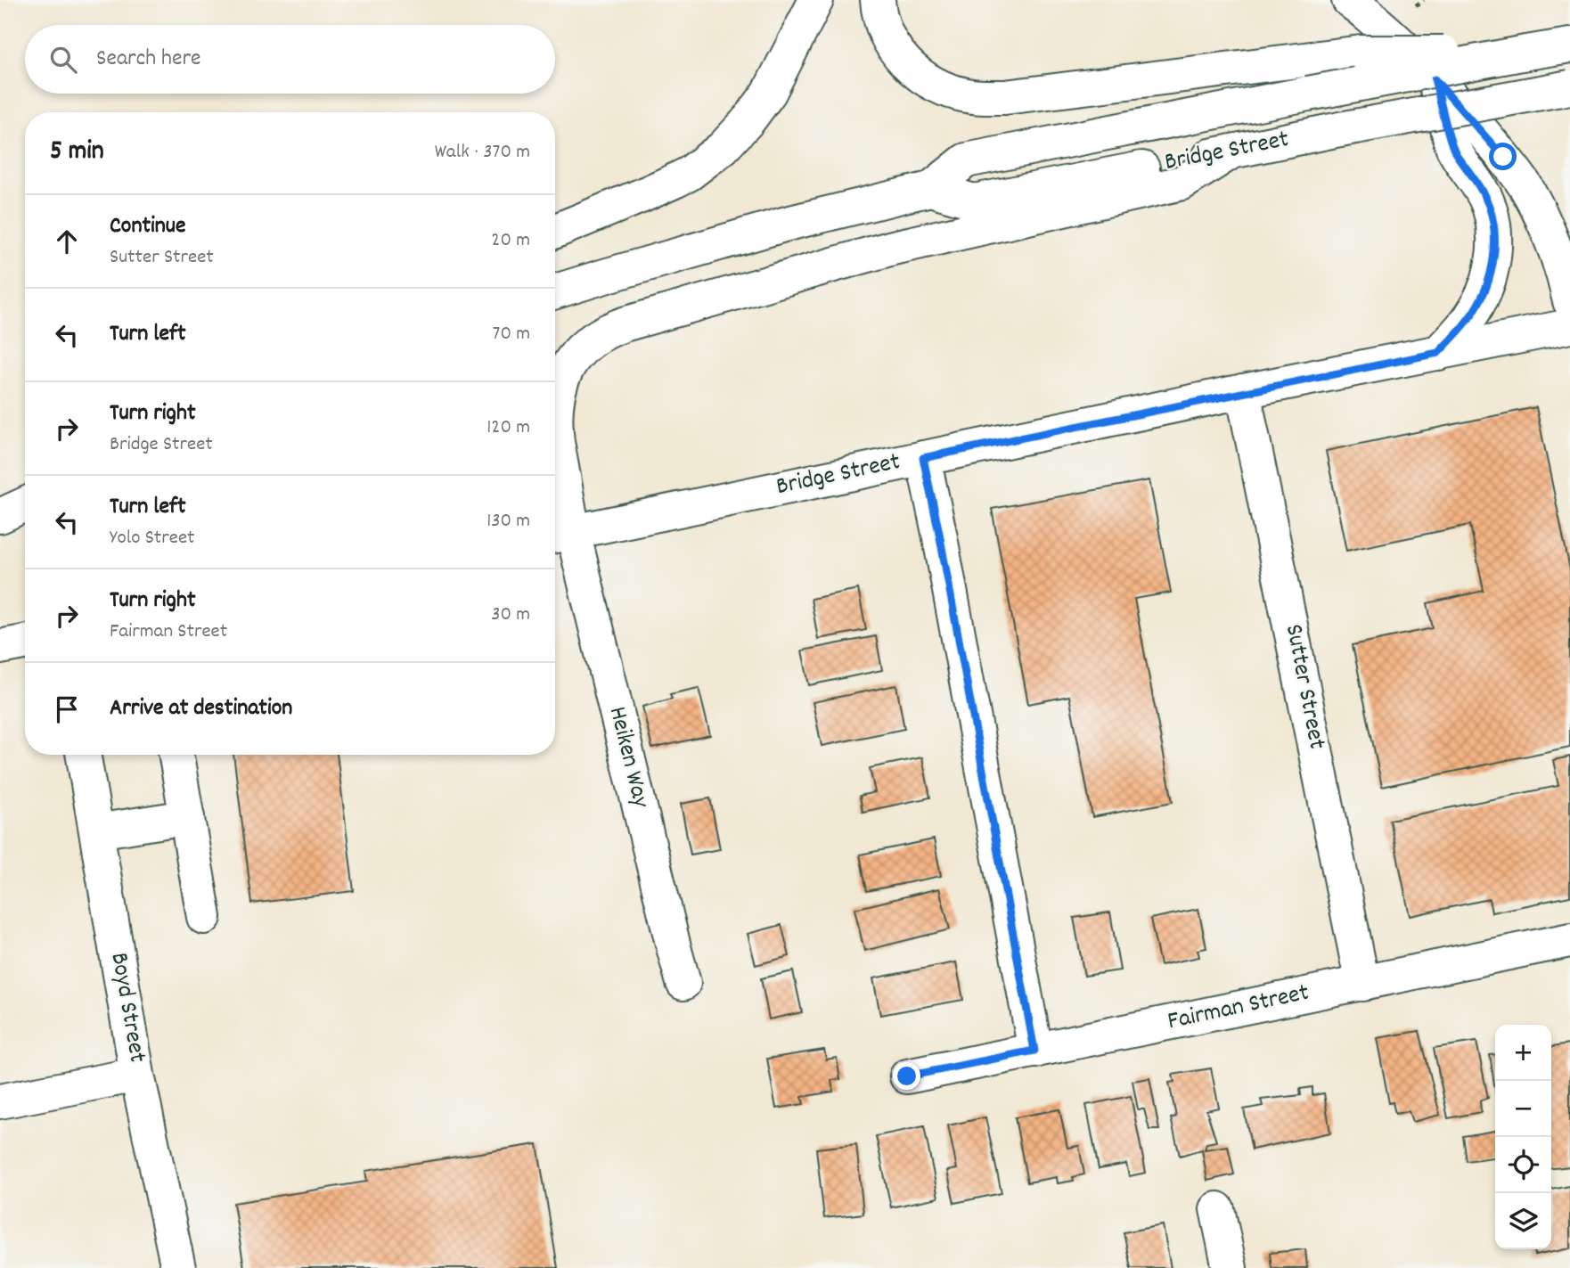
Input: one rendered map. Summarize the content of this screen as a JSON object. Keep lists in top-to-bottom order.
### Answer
{
  "streets": {
    "main road": [
      "Bridge Street",
      "Sutter Street",
      "Heiken Way",
      "Boyd Street",
      "Fairman Street"
    ]
  },
  "crossings": [
    ["Bridge Street", "Sutter Street"],
    ["Bridge Street", "Heiken Way"],
    ["Sutter Street", "Fairman Street"]
  ],
  "page": {
    "search": "Search here",
    "heading": ["5 min", "Walk · 370 m"],
    "list": [
      ["Continue", "Sutter Street", "20 m"],
      ["Turn left", "70 m"],
      ["Turn right", "Bridge Street", "120 m"],
      ["Turn left", "Yolo Street", "130 m"],
      ["Turn right", "Fairman Street", "30 m"],
      "Arrive at destination"
    ],
    "map_buttons": ["+", "−"]
  }
}
